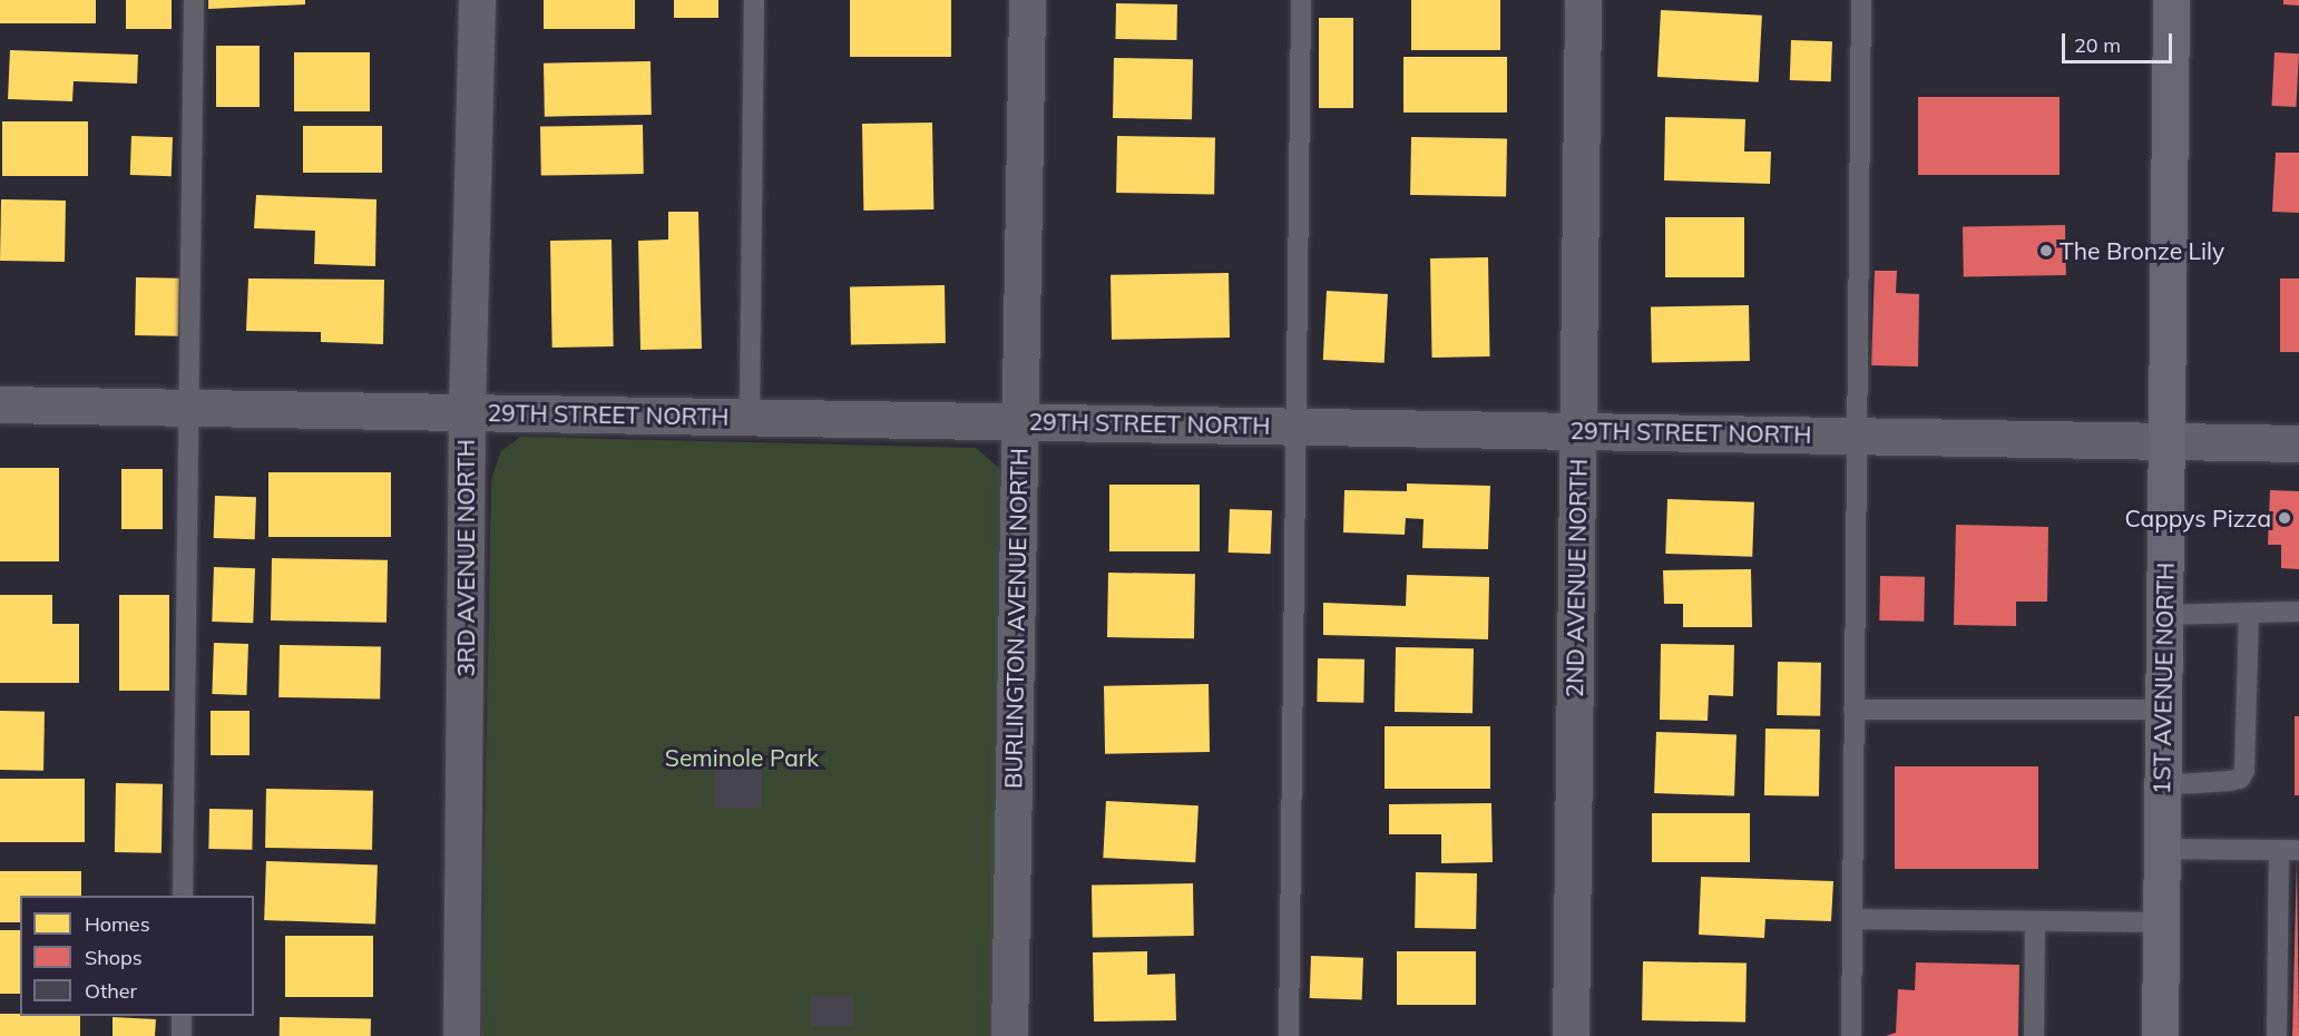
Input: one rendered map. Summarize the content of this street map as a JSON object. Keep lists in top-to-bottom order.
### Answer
{
  "streets": {
    "main road": ["1ST AVENUE NORTH"],
    "street": [
      "29TH STREET NORTH",
      "3RD AVENUE NORTH",
      "2ND AVENUE NORTH",
      "BURLINGTON AVENUE NORTH"
    ]
  },
  "crossings": [
    ["29TH STREET NORTH", "3RD AVENUE NORTH"],
    ["29TH STREET NORTH", "2ND AVENUE NORTH"],
    ["29TH STREET NORTH", "BURLINGTON AVENUE NORTH"],
    ["29TH STREET NORTH", "1ST AVENUE NORTH"]
  ],
  "parks": ["Seminole Park"],
  "places": ["The Bronze Lily", "Cappys Pizza"],
  "legend": ["Homes", "Shops", "Other"],
  "scale_bar": "20 m"
}
